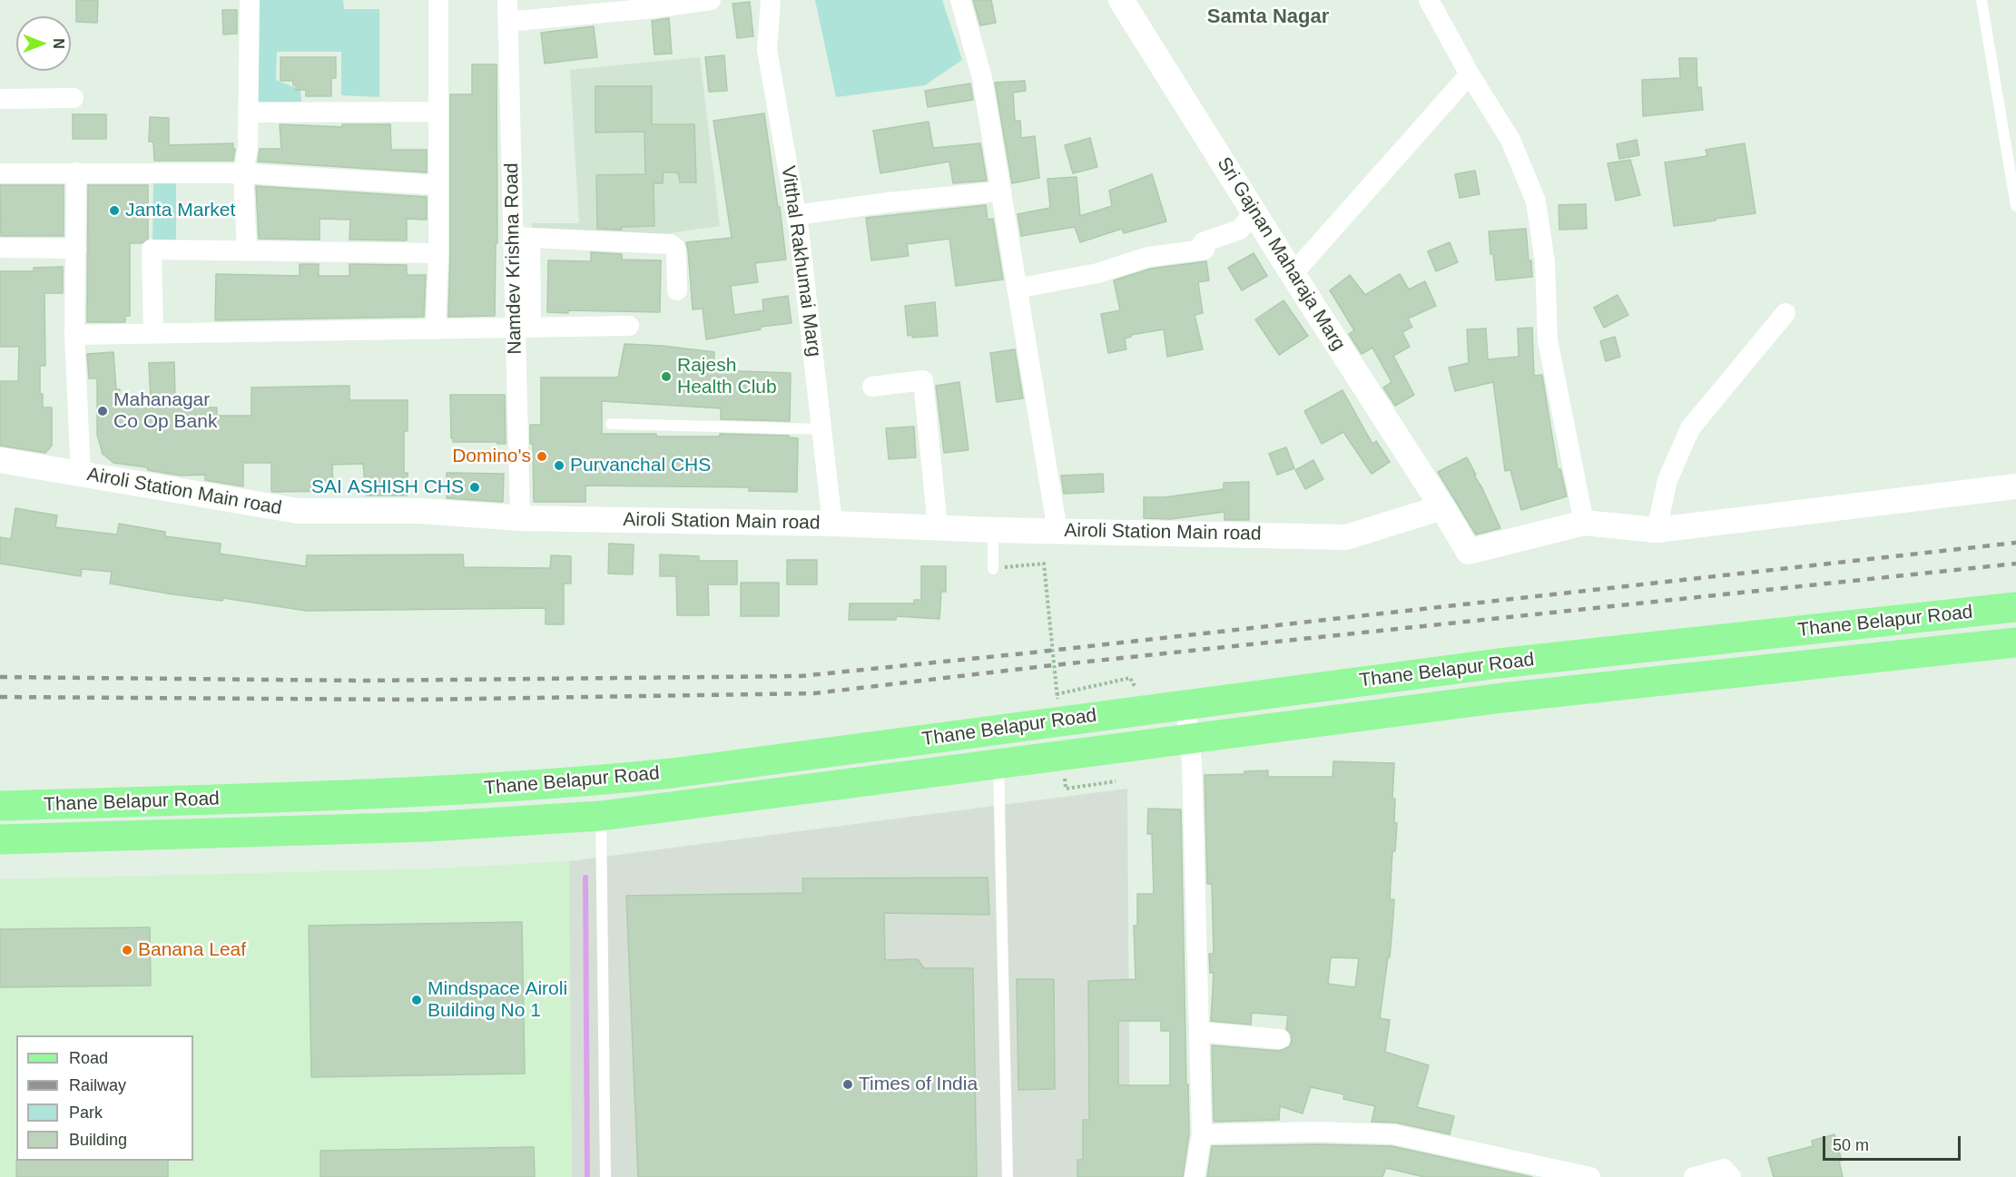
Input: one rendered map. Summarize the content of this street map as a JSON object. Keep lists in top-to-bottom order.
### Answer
{
  "streets": {
    "main road": ["Thane Belapur Road"],
    "street": [
      "Sri Gajnan Maharaja Marg",
      "Namdev Krishna Road",
      "Vitthal Rakhumai Marg",
      "Airoli Station Main road"
    ]
  },
  "crossings": [
    ["Sri Gajnan Maharaja Marg", "Airoli Station Main road"],
    ["Namdev Krishna Road", "Airoli Station Main road"],
    ["Vitthal Rakhumai Marg", "Airoli Station Main road"]
  ],
  "districts": ["Samta Nagar"],
  "places": [
    "Janta Market",
    "Rajesh Health Club",
    "Mahanagar Co Op Bank",
    "Domino's",
    "Purvanchal CHS",
    "SAI ASHISH CHS",
    "Banana Leaf",
    "Mindspace Airoli Building No 1",
    "Times of India"
  ],
  "legend": [
    "Road",
    "Railway",
    "Park",
    "Building"
  ],
  "scale_bar": "50 m",
  "north": "right"
}
